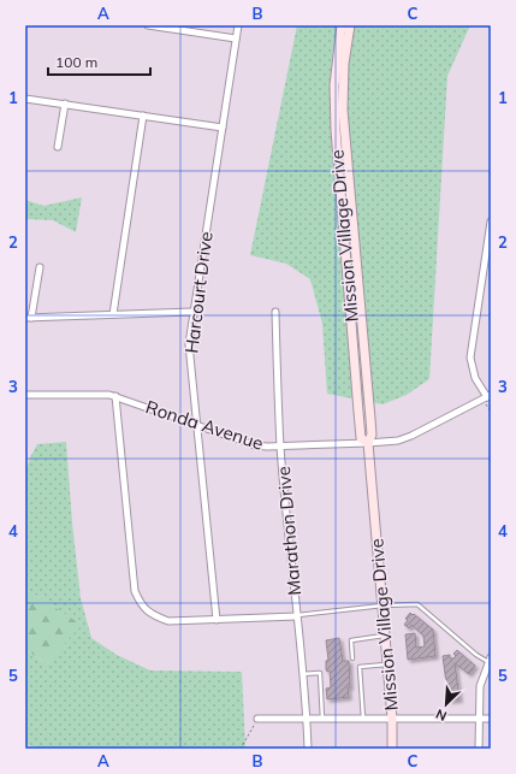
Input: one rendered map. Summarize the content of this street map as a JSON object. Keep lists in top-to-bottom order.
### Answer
{
  "streets": {
    "main road": ["Mission Village Drive"],
    "street": ["Harcourt Drive", "Ronda Avenue", "Marathon Drive"]
  },
  "crossings": [
    ["Mission Village Drive", "Ronda Avenue"],
    ["Harcourt Drive", "Ronda Avenue"],
    ["Ronda Avenue", "Marathon Drive"]
  ],
  "scale_bar": "100 m",
  "north": "bottom left",
  "grid": {
    "columns": ["A", "B", "C"],
    "rows": [
      "1",
      "2",
      "3",
      "4",
      "5"
    ]
  }
}
